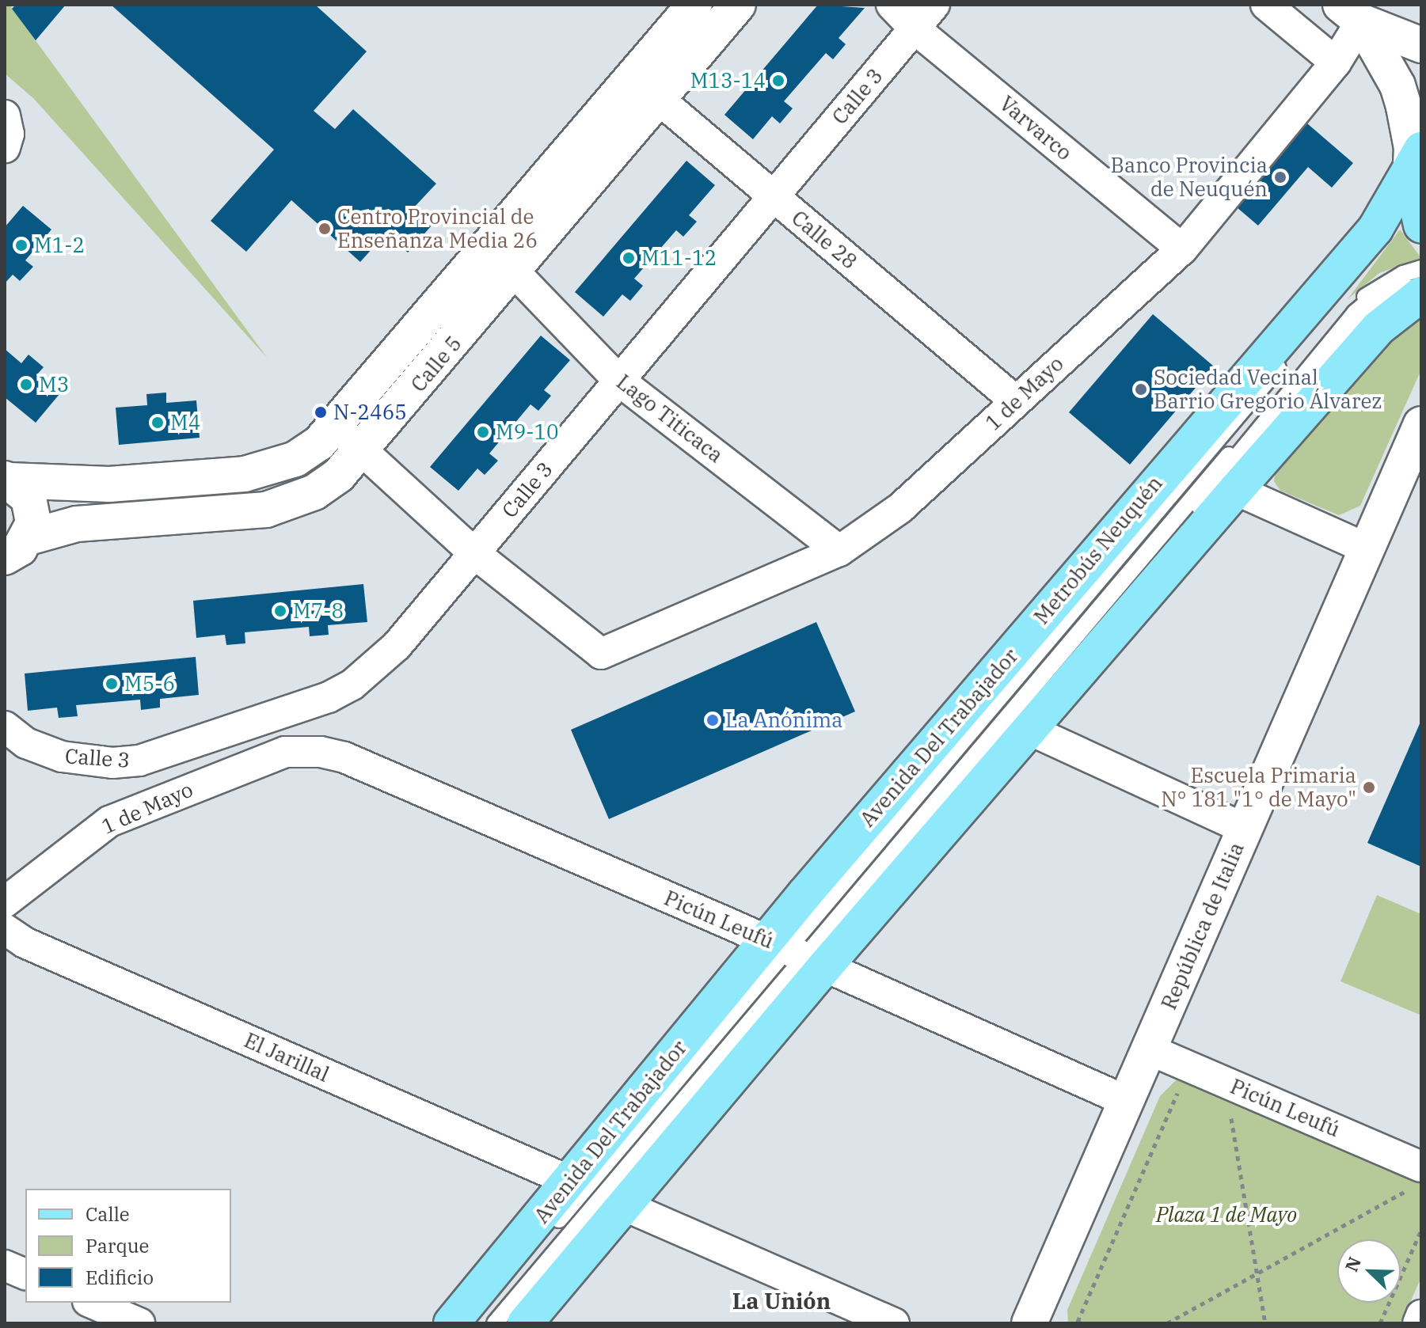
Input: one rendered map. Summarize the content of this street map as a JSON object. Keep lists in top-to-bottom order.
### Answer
{
  "streets": {
    "main road": ["Avenida Del Trabajador"],
    "street": [
      "Calle 3",
      "Varvarco",
      "Calle 28",
      "Calle 5",
      "1 de Mayo",
      "Lago Titicaca",
      "Picún Leufú",
      "República de Italia",
      "El Jarillal"
    ],
    "lane": ["Metrobús Neuquén"]
  },
  "crossings": [
    ["Calle 3", "Varvarco"],
    ["Calle 3", "Calle 28"],
    ["Calle 3", "1 de Mayo"],
    ["Calle 3", "Lago Titicaca"],
    ["Varvarco", "1 de Mayo"],
    ["Calle 28", "Calle 5"],
    ["Calle 28", "1 de Mayo"],
    ["Calle 5", "Lago Titicaca"],
    ["1 de Mayo", "Lago Titicaca"],
    ["1 de Mayo", "Picún Leufú"],
    ["Metrobús Neuquén", "Avenida Del Trabajador"],
    ["Metrobús Neuquén", "Picún Leufú"],
    ["Avenida Del Trabajador", "Picún Leufú"],
    ["Avenida Del Trabajador", "El Jarillal"],
    ["Picún Leufú", "República de Italia"]
  ],
  "districts": ["La Unión"],
  "parks": ["Plaza 1 de Mayo"],
  "places": [
    "M13-14",
    "Banco Provincia de Neuquén",
    "Centro Provincial de Enseñanza Media 26",
    "M1-2",
    "M11-12",
    "M3",
    "Sociedad Vecinal Barrio Gregorio Álvarez",
    "N-2465",
    "M4",
    "M9-10",
    "M7-8",
    "M5-6",
    "La Anónima",
    "Escuela Primaria N° 181 \"1° de Mayo\""
  ],
  "legend": ["Calle", "Parque", "Edificio"],
  "north": "top left"
}
